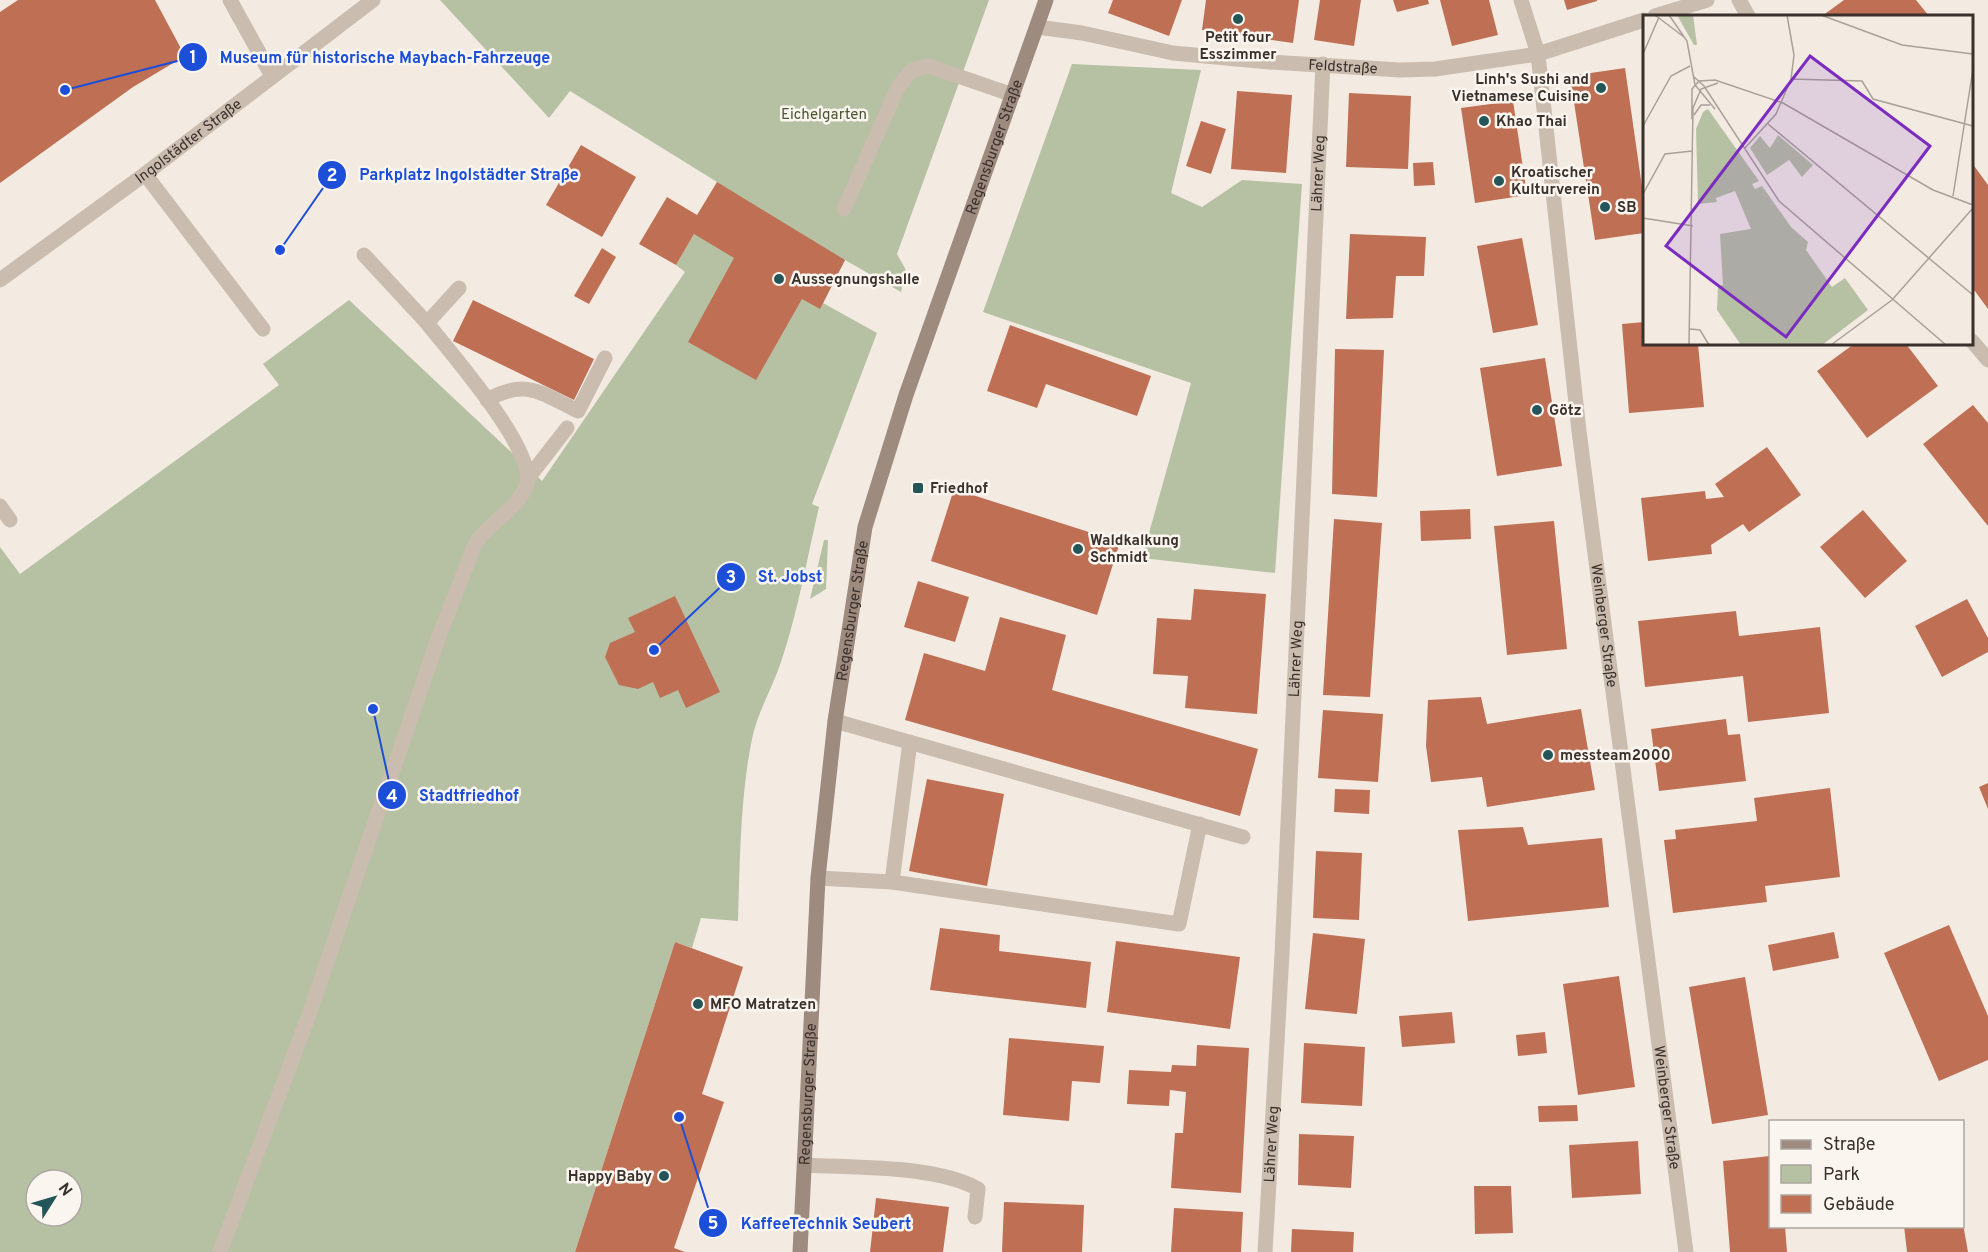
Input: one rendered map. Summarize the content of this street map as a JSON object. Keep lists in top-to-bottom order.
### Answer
{
  "streets": {
    "main road": ["Regensburger Straße"],
    "street": [
      "Feldstraße",
      "Ingolstädter Straße",
      "Lährer Weg",
      "Weinberger Straße"
    ]
  },
  "crossings": [
    ["Feldstraße", "Regensburger Straße"],
    ["Feldstraße", "Lährer Weg"],
    ["Feldstraße", "Weinberger Straße"]
  ],
  "parks": ["Eichelgarten"],
  "places": {
    "other": [
      "Petit four Esszimmer",
      "Linh's Sushi and Vietnamese Cuisine",
      "Museum für historische Maybach-Fahrzeuge",
      "Khao Thai",
      "Kroatischer Kulturverein",
      "SB",
      "Parkplatz Ingolstädter Straße",
      "Aussegnungshalle",
      "Götz",
      "Waldkalkung Schmidt",
      "St. Jobst",
      "Stadtfriedhof",
      "messteam2000",
      "MFO Matratzen",
      "KaffeeTechnik Seubert",
      "Happy Baby"
    ],
    "transit": ["Friedhof"]
  },
  "legend": ["Straße", "Park", "Gebäude"],
  "north": "top right"
}
